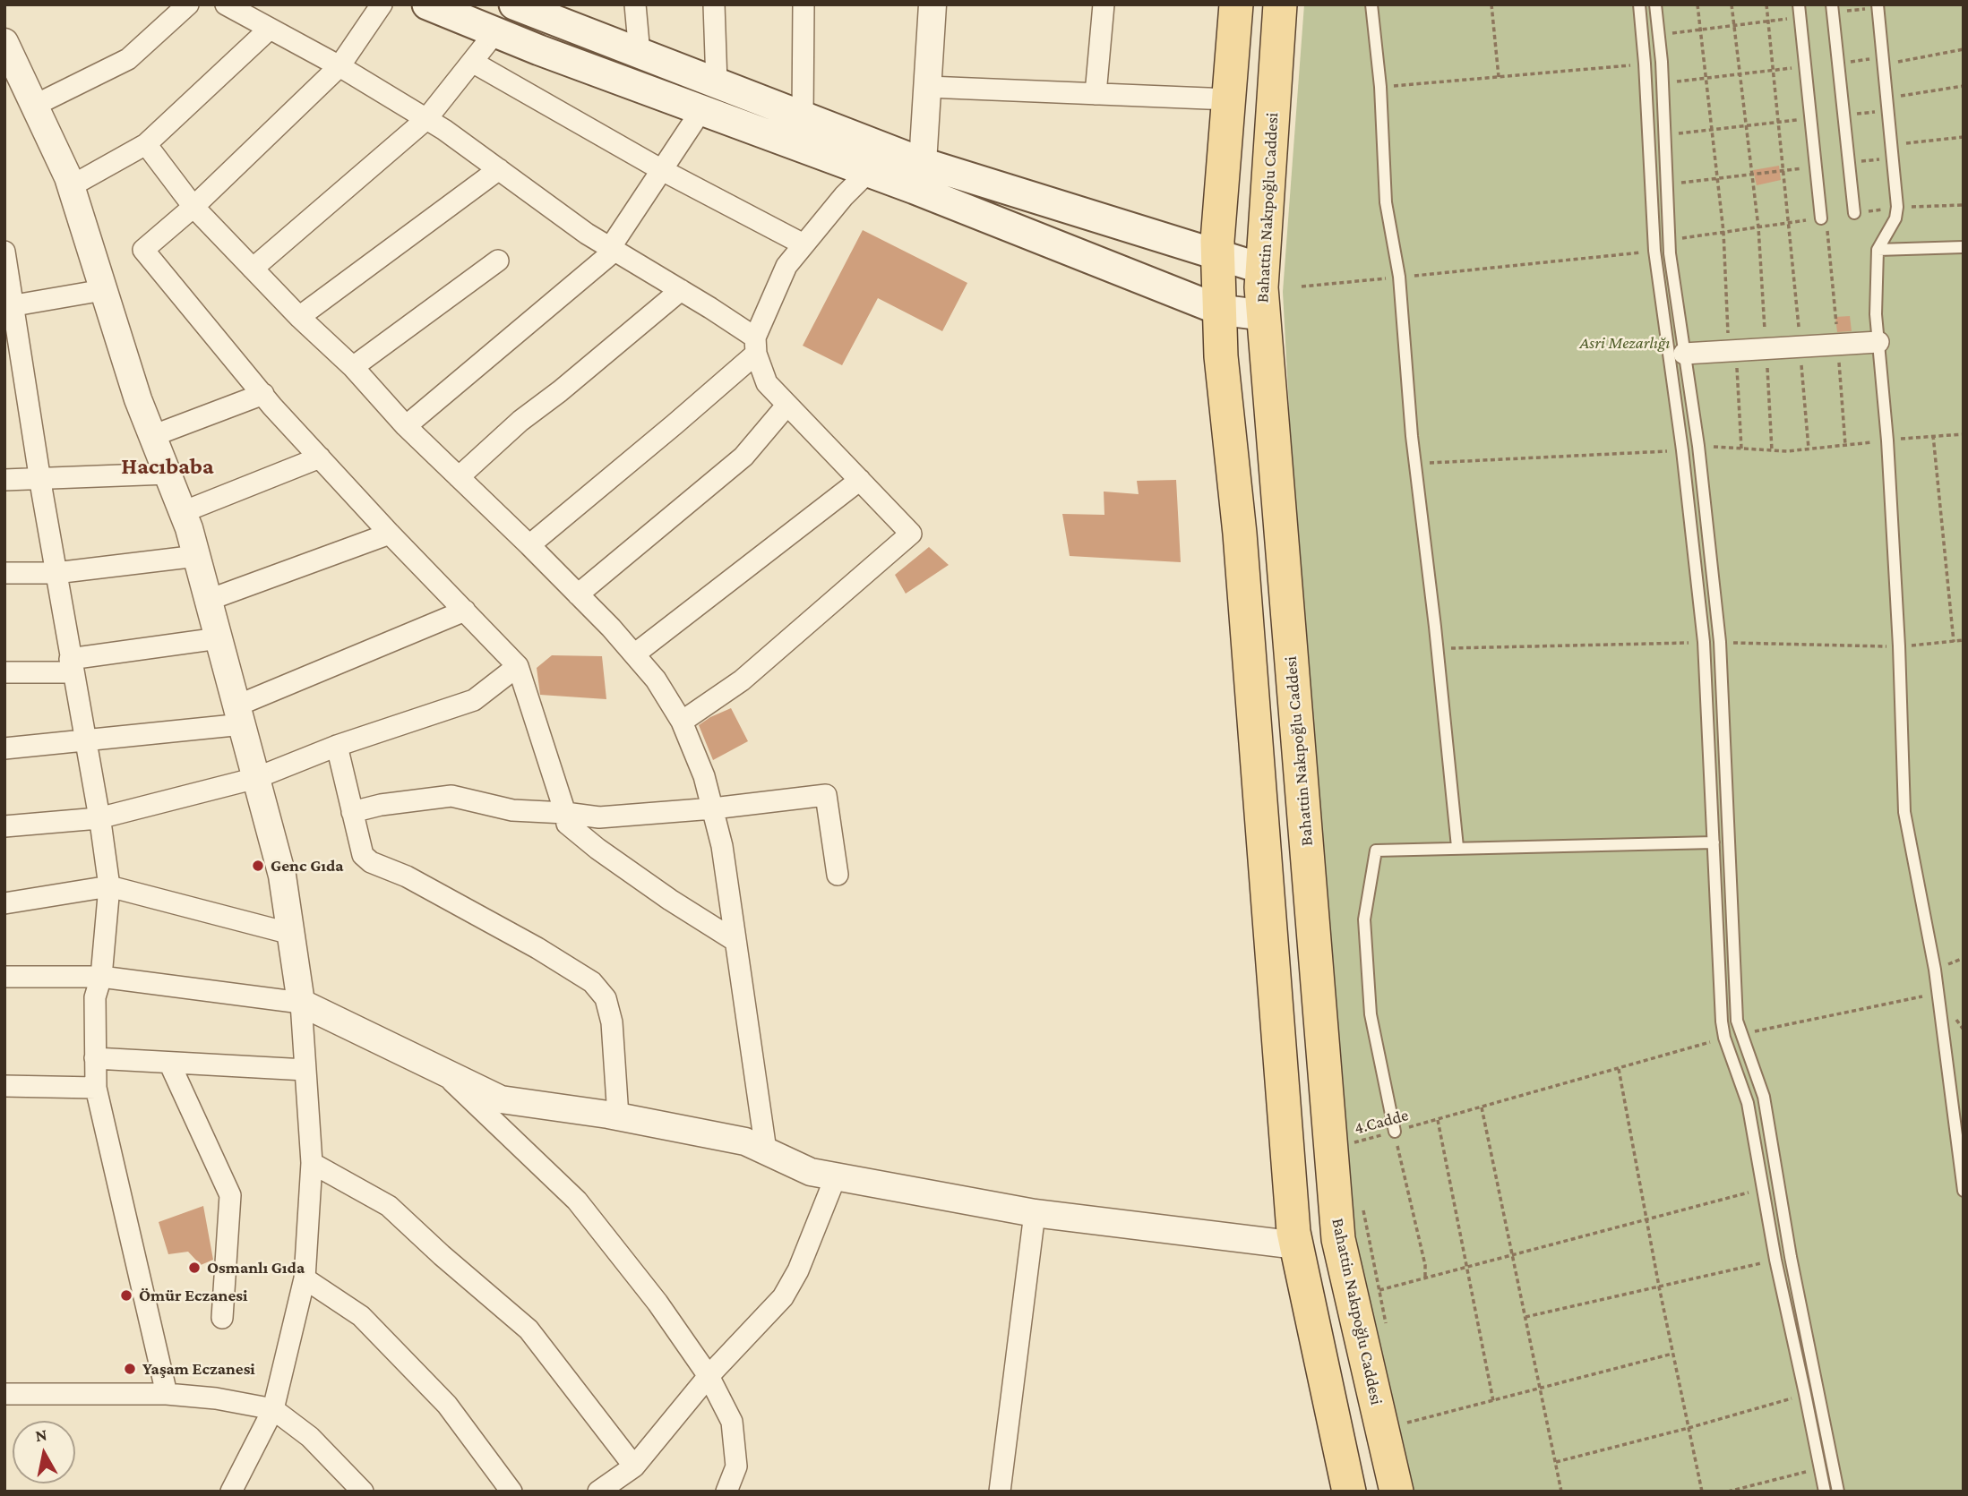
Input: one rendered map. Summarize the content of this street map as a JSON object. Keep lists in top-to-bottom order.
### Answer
{
  "streets": {
    "main road": ["Bahattin Nakıpoğlu Caddesi"],
    "path": ["4.Cadde"]
  },
  "districts": ["Hacıbaba"],
  "parks": ["Asri Mezarlığı"],
  "places": [
    "Genc Gıda",
    "Osmanlı Gıda",
    "Ömür Eczanesi",
    "Yaşam Eczanesi"
  ],
  "north": "top"
}
